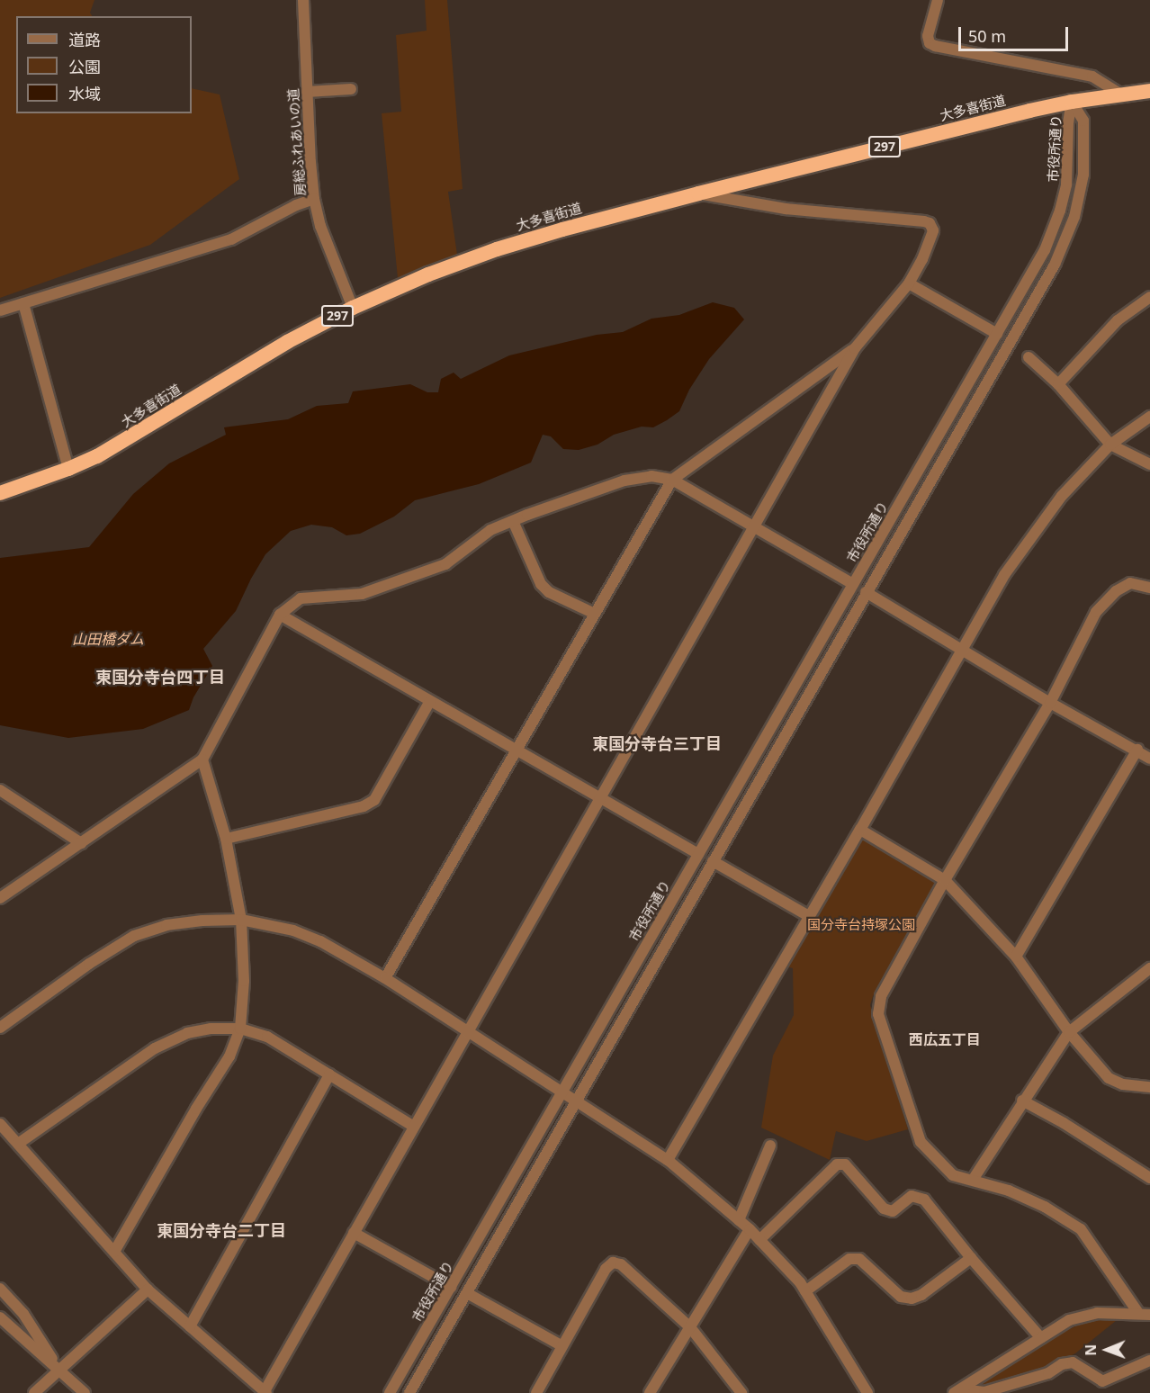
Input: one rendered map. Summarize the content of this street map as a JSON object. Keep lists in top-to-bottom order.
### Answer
{
  "streets": {
    "highway": ["大多喜街道", "297"],
    "street": ["房総ふれあいの道", "市役所通り"]
  },
  "crossings": [
    ["大多喜街道", "房総ふれあいの道"],
    ["大多喜街道", "市役所通り"]
  ],
  "districts": [
    "東国分寺台四丁目",
    "東国分寺台三丁目",
    "西広五丁目",
    "東国分寺台二丁目"
  ],
  "water": ["山田橋ダム"],
  "parks": ["国分寺台持塚公園"],
  "legend": ["道路", "公園", "水域"],
  "scale_bar": "50 m",
  "north": "left"
}
